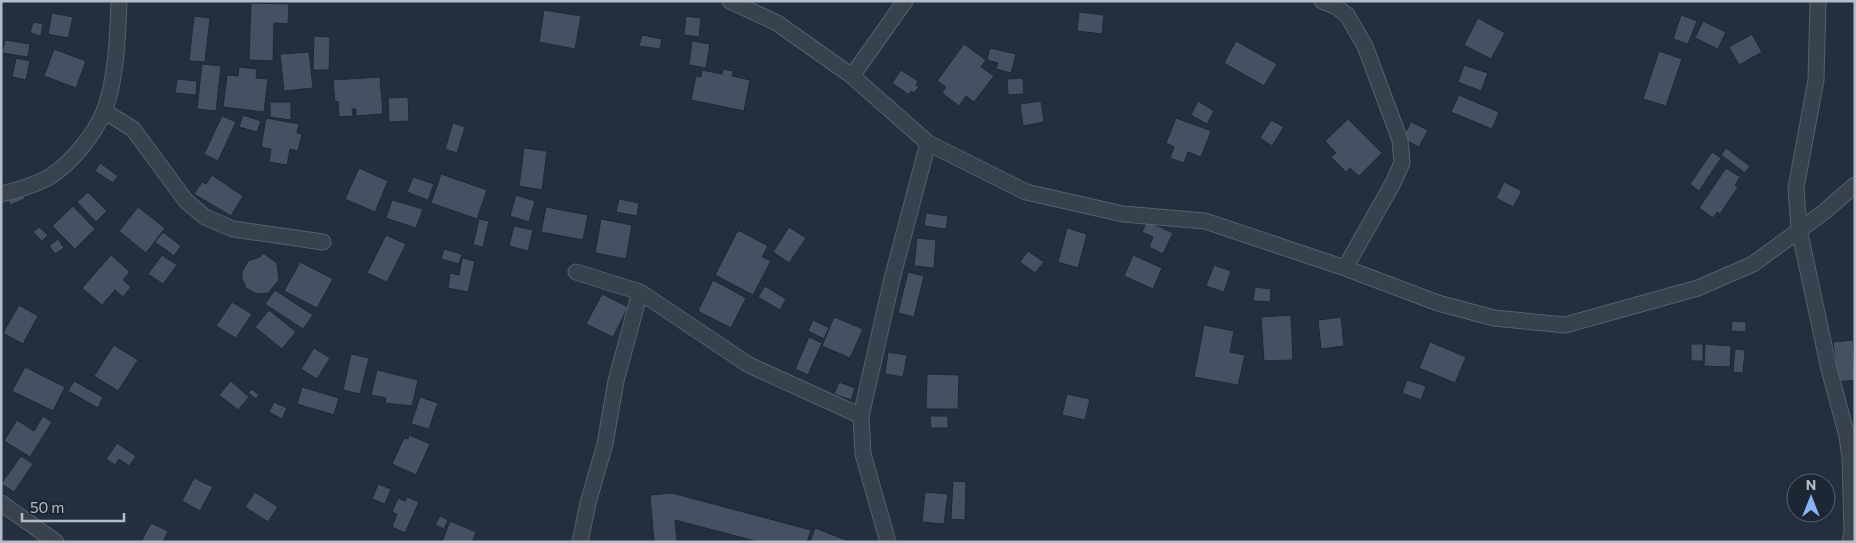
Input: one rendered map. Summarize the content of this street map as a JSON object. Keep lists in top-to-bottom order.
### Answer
{
  "scale_bar": "50 m",
  "north": "top"
}
